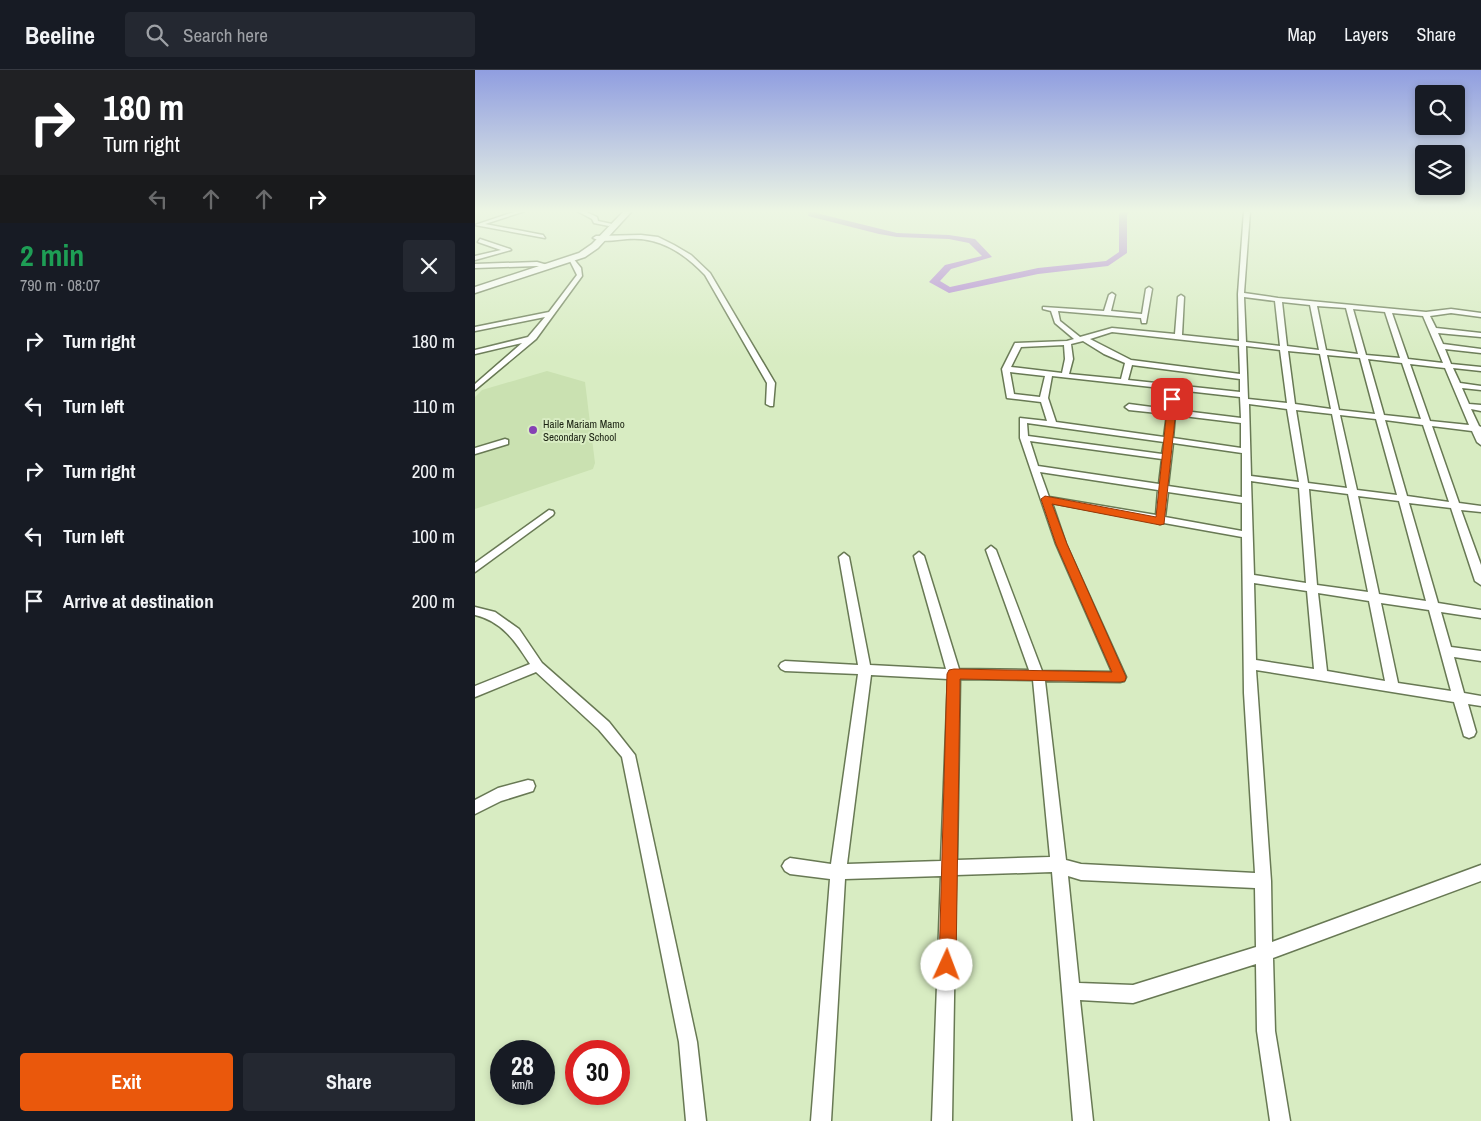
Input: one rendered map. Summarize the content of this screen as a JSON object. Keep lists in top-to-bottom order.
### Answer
{
  "places": ["Haile Mariam Mamo Secondary School"],
  "page": {
    "header": "Beeline",
    "search": "Search here",
    "nav": ["Map", "Layers", "Share"],
    "turn": ["180 m", "Turn right"],
    "heading": ["2 min", "790 m · 08:07"],
    "list": [
      {
        "name": "Turn right",
        "value": "180 m"
      },
      {
        "name": "Turn left",
        "value": "110 m"
      },
      {
        "name": "Turn right",
        "value": "200 m"
      },
      {
        "name": "Turn left",
        "value": "100 m"
      },
      {
        "name": "Arrive at destination",
        "value": "200 m"
      }
    ],
    "speed": "28 km/h",
    "limit": "30",
    "buttons": ["Exit", "Share"]
  }
}
